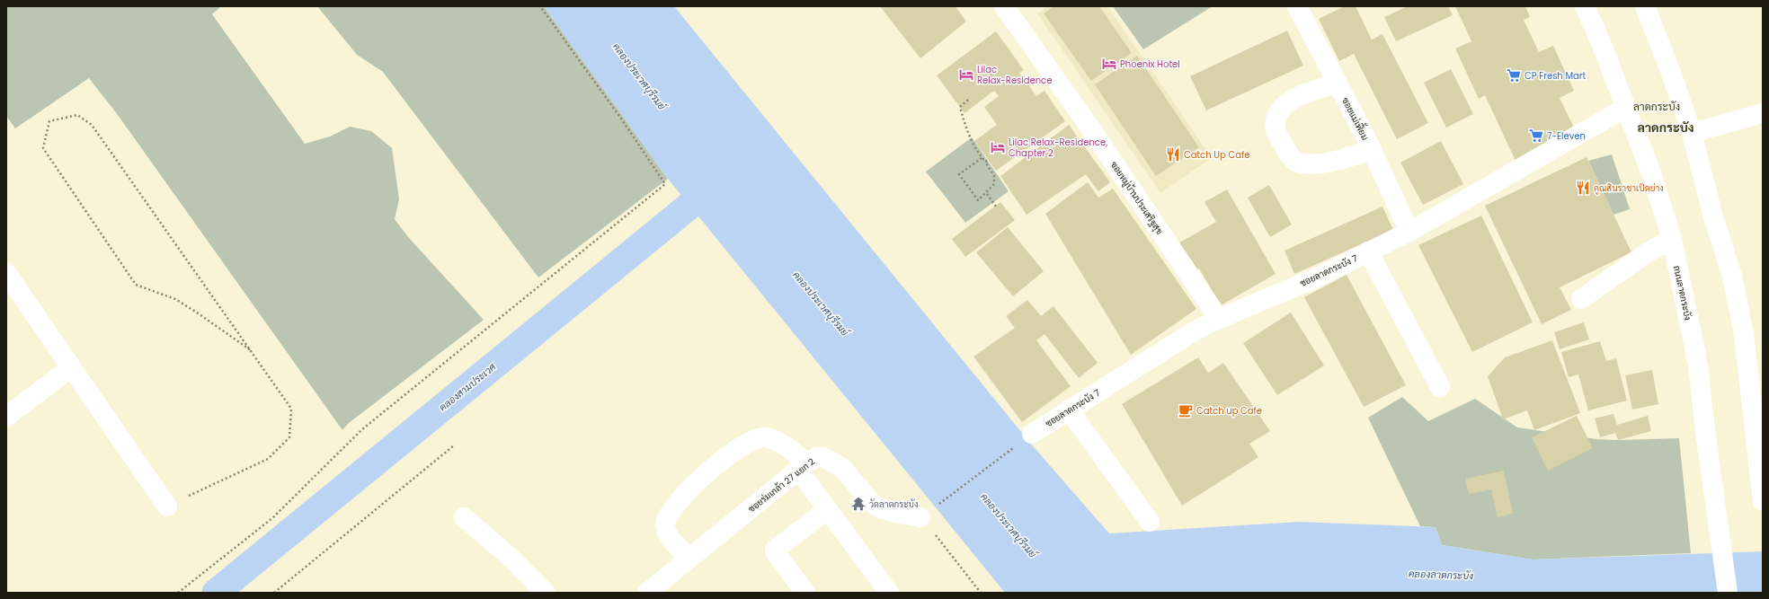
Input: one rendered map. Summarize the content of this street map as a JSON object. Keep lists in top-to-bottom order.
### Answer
{
  "streets": {
    "street": [
      "ซอยแม่เฟี้ยม",
      "ซอยหมู่บ้านประเสริฐสุข",
      "ซอยลาดกระบัง 7",
      "ถนนลาดกระบัง",
      "ซอยร่มเกล้า 27 แยก 2"
    ]
  },
  "crossings": [
    ["ซอยแม่เฟี้ยม", "ซอยลาดกระบัง 7"],
    ["ซอยหมู่บ้านประเสริฐสุข", "ซอยลาดกระบัง 7"],
    ["ซอยลาดกระบัง 7", "ถนนลาดกระบัง"]
  ],
  "districts": ["ลาดกระบัง", "ลาดกระบัง"],
  "water": ["คลองประเวศบุรีรมย์", "คลองสามประเวศ", "คลองลาดกระบัง"],
  "places": {
    "hotel": ["Phoenix Hotel", "Lilac Relax-Residence", "Lilac Relax-Residence, Chapter 2"],
    "supermarket": ["CP Fresh Mart", "7-Eleven"],
    "restaurant": ["Catch Up Cafe", "คูณสินราชาเป็ดย่าง"],
    "cafe": ["Catch up Cafe"],
    "temple": ["วัดลาดกระบัง"]
  }
}
